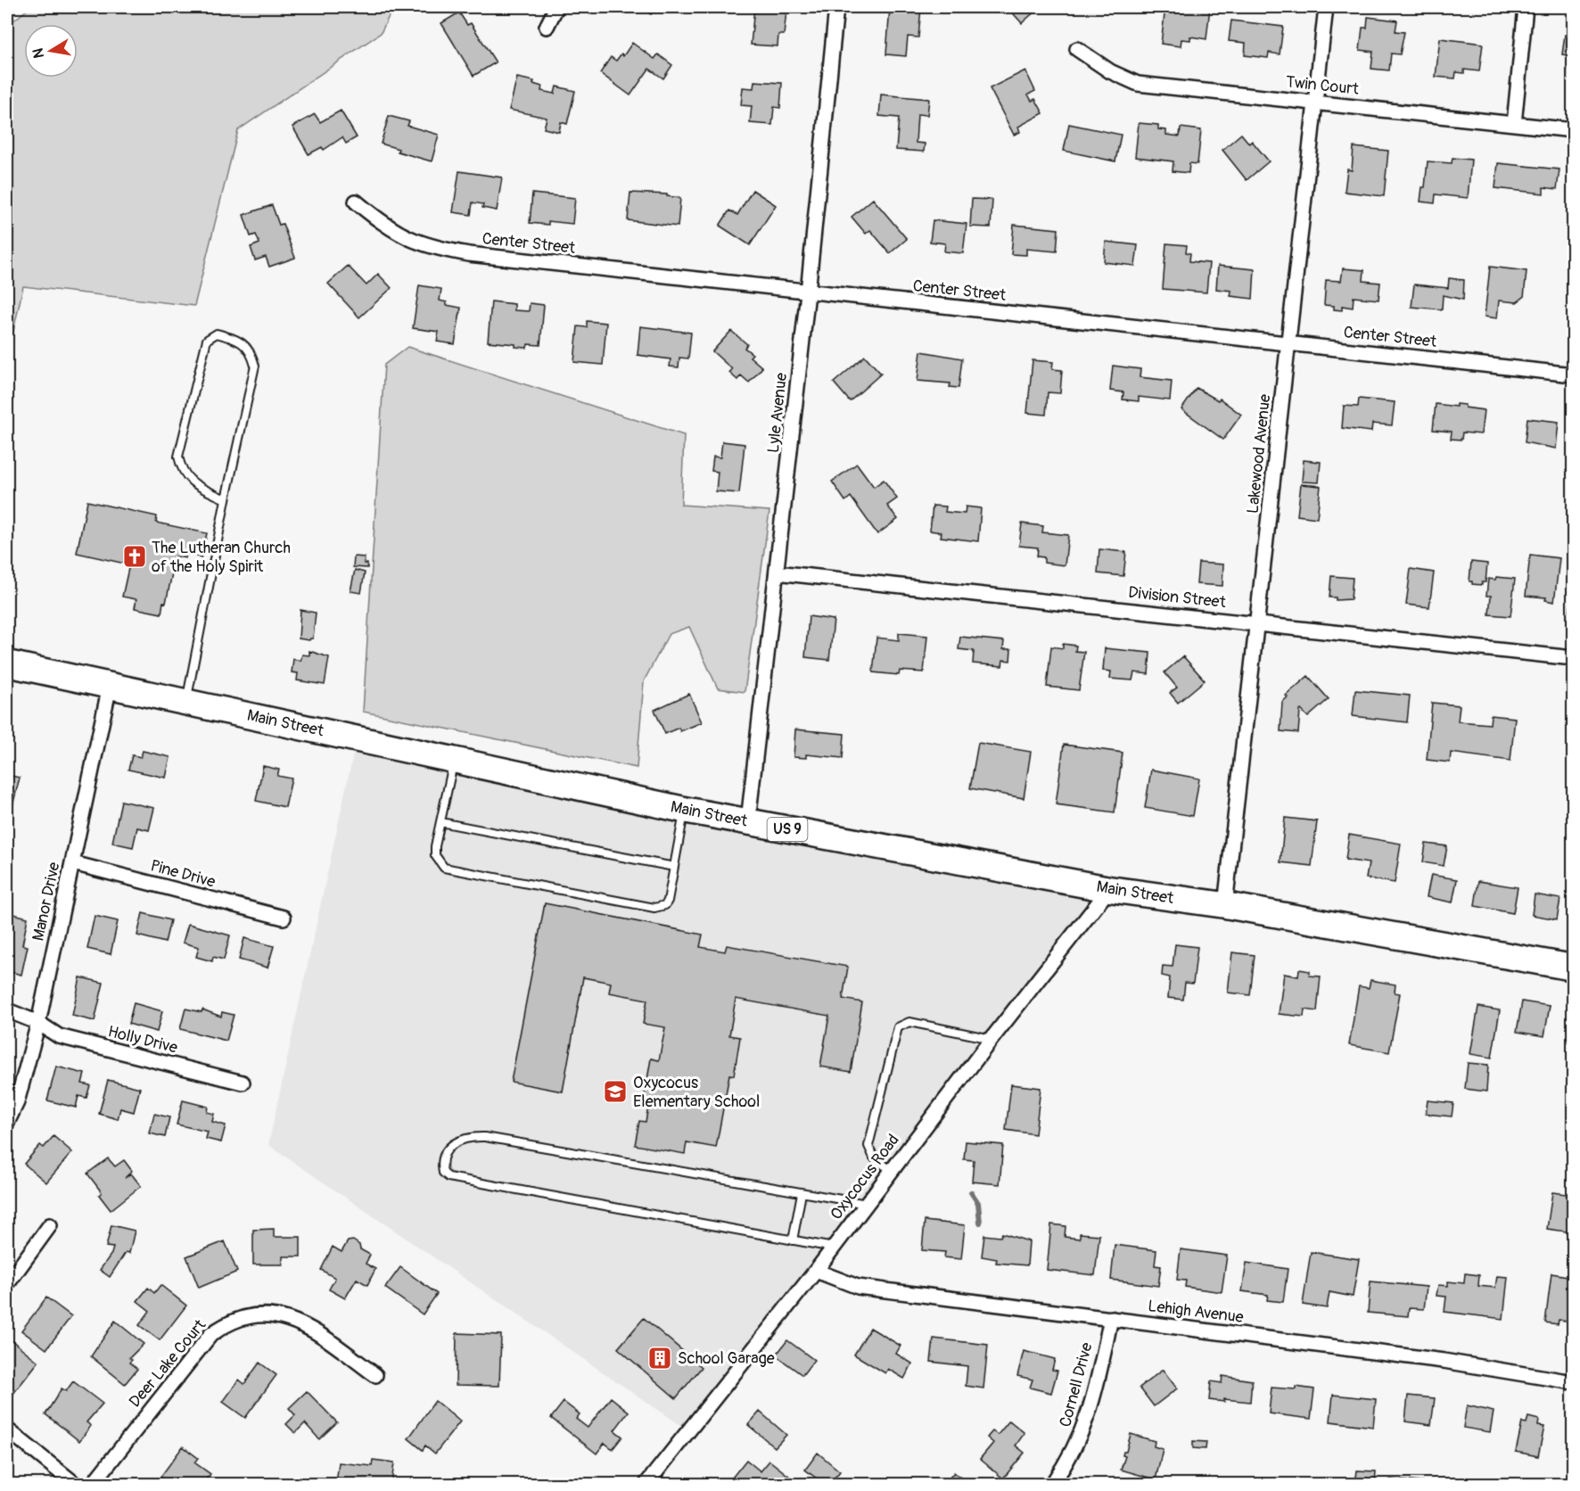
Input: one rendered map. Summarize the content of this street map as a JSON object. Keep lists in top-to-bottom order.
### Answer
{
  "streets": {
    "highway": ["Main Street", "US 9"],
    "street": [
      "Twin Court",
      "Center Street",
      "Lyle Avenue",
      "Lakewood Avenue",
      "Division Street",
      "Pine Drive",
      "Manor Drive",
      "Holly Drive",
      "Oxycocus Road",
      "Lehigh Avenue",
      "Deer Lake Court",
      "Cornell Drive"
    ]
  },
  "crossings": [
    ["Twin Court", "Lakewood Avenue"],
    ["Center Street", "Lyle Avenue"],
    ["Center Street", "Lakewood Avenue"],
    ["Lyle Avenue", "Division Street"],
    ["Lyle Avenue", "Main Street"],
    ["Lakewood Avenue", "Division Street"],
    ["Lakewood Avenue", "Main Street"],
    ["Main Street", "Manor Drive"],
    ["Main Street", "Oxycocus Road"],
    ["Pine Drive", "Manor Drive"],
    ["Manor Drive", "Holly Drive"],
    ["Oxycocus Road", "Lehigh Avenue"],
    ["Lehigh Avenue", "Cornell Drive"]
  ],
  "places": {
    "church": ["The Lutheran Church of the Holy Spirit"],
    "school or university": ["Oxycocus Elementary School"],
    "building": ["School Garage"]
  },
  "north": "left"
}
